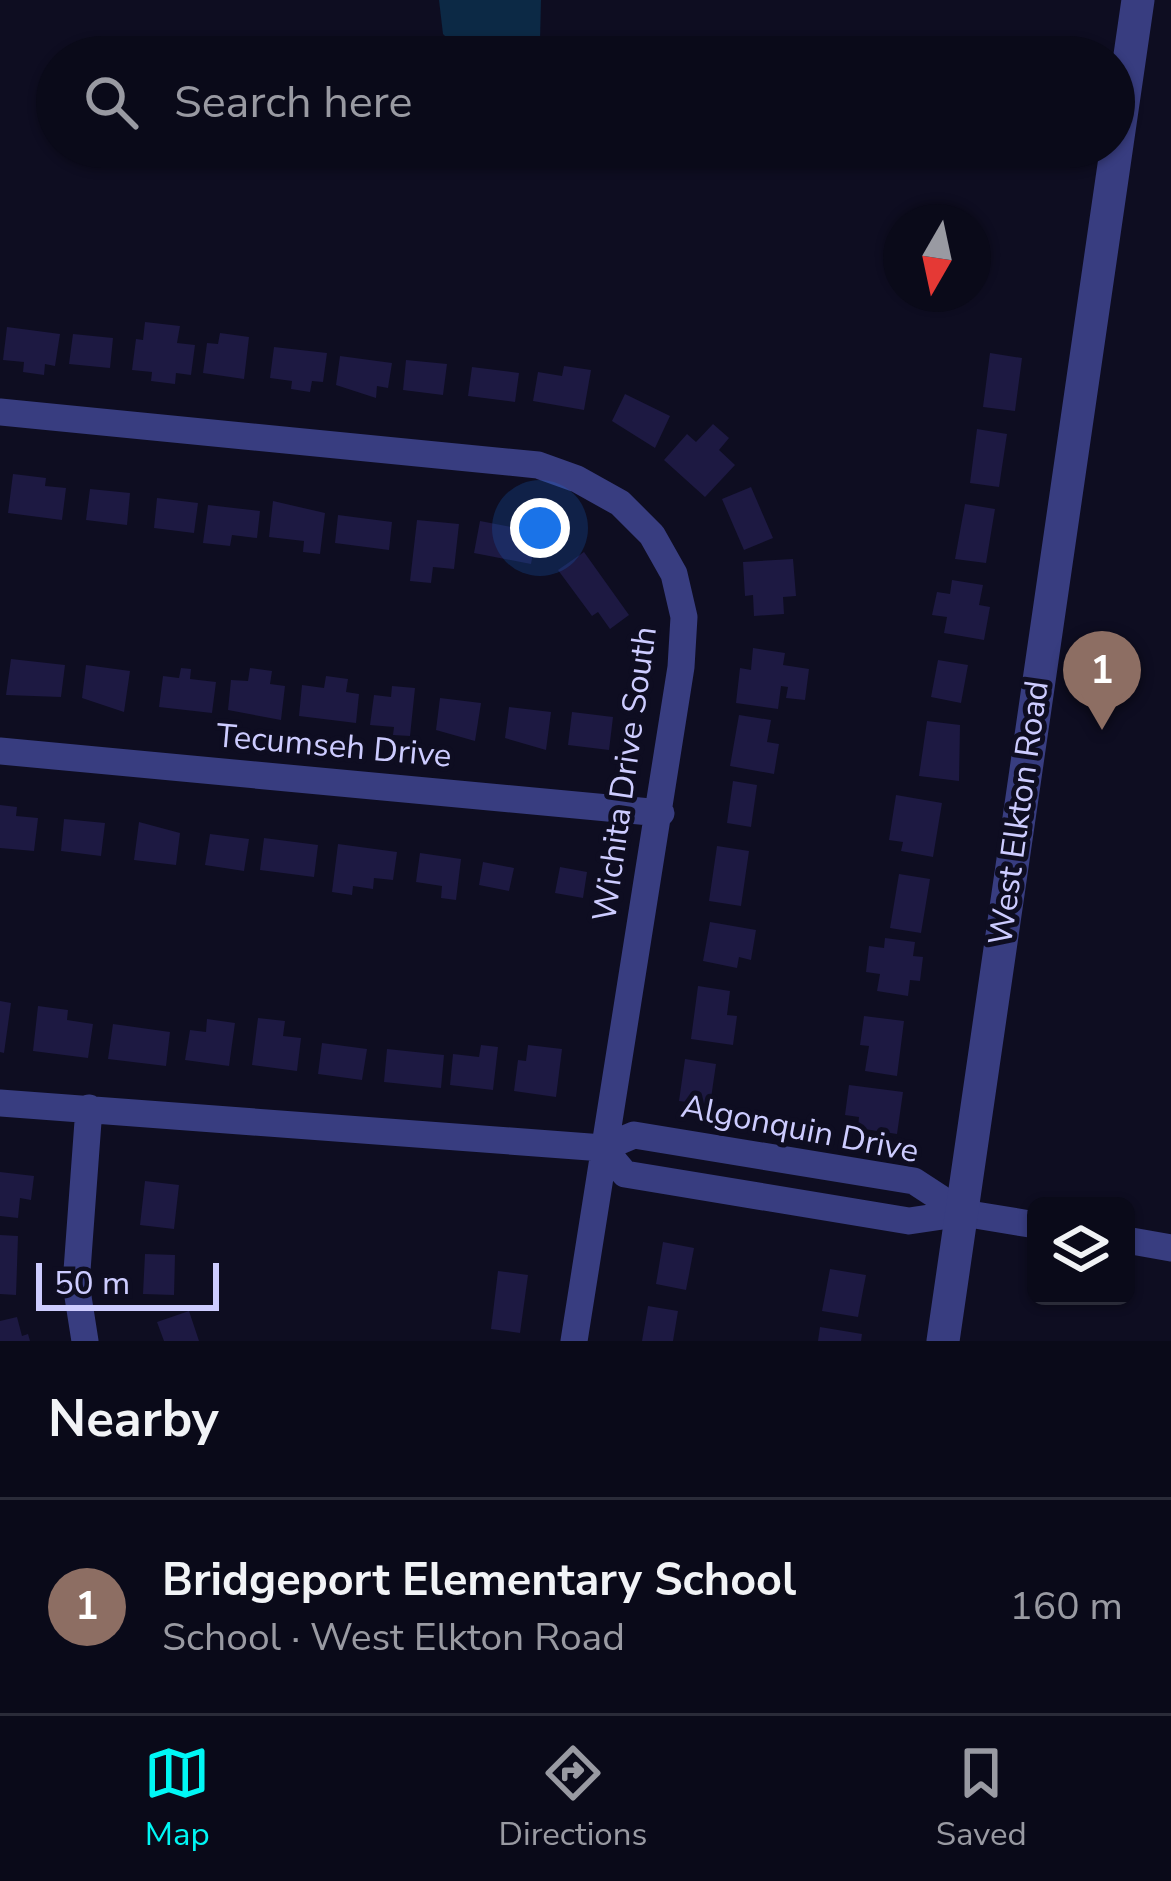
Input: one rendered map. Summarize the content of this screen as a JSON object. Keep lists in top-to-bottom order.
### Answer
{
  "streets": {
    "street": [
      "Tecumseh Drive",
      "Wichita Drive South",
      "West Elkton Road",
      "Algonquin Drive"
    ]
  },
  "crossings": [
    ["Tecumseh Drive", "Wichita Drive South"],
    ["Wichita Drive South", "Algonquin Drive"],
    ["West Elkton Road", "Algonquin Drive"]
  ],
  "scale_bar": "50 m",
  "north": "bottom",
  "page": {
    "search": "Search here",
    "pins": "1",
    "scale": "50 m",
    "heading": "Nearby",
    "list": [
      {
        "mark": "1",
        "name": "Bridgeport Elementary School",
        "note": "School · West Elkton Road",
        "value": "160 m"
      }
    ],
    "nav": ["Map", "Directions", "Saved"]
  }
}
